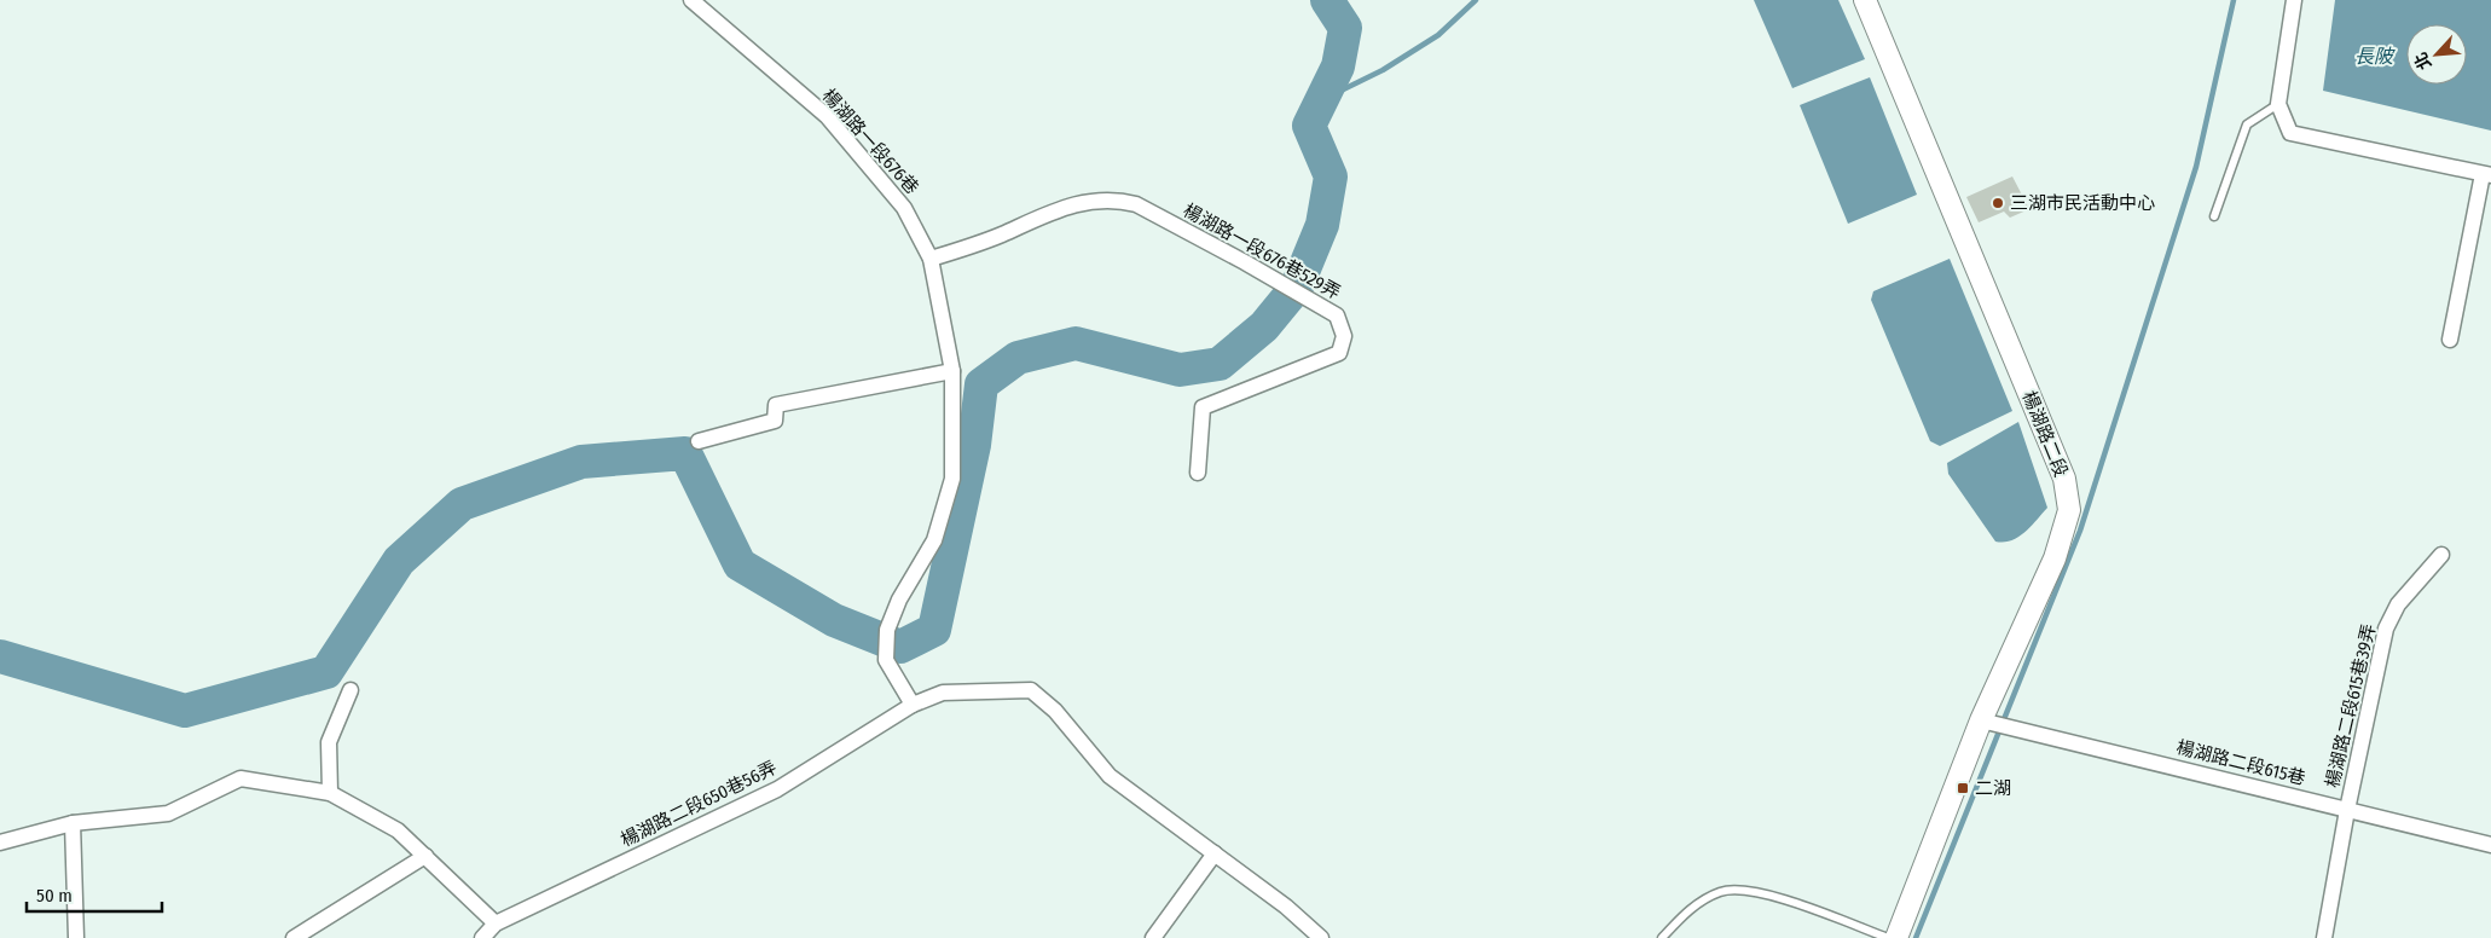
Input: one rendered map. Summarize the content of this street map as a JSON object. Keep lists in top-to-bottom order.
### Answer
{
  "streets": {
    "street": [
      "楊湖路一段676巷",
      "楊湖路一段676巷529弄",
      "楊湖路二段",
      "楊湖路二段615巷39弄",
      "楊湖路二段615巷",
      "楊湖路二段650巷56弄"
    ]
  },
  "crossings": [
    ["楊湖路一段676巷", "楊湖路一段676巷529弄"],
    ["楊湖路一段676巷", "楊湖路二段650巷56弄"],
    ["楊湖路二段", "楊湖路二段615巷"],
    ["楊湖路二段615巷39弄", "楊湖路二段615巷"]
  ],
  "water": ["長陂"],
  "places": {
    "other": ["三湖市民活動中心"],
    "transit": ["二湖"]
  },
  "scale_bar": "50 m",
  "north": "bottom left"
}
